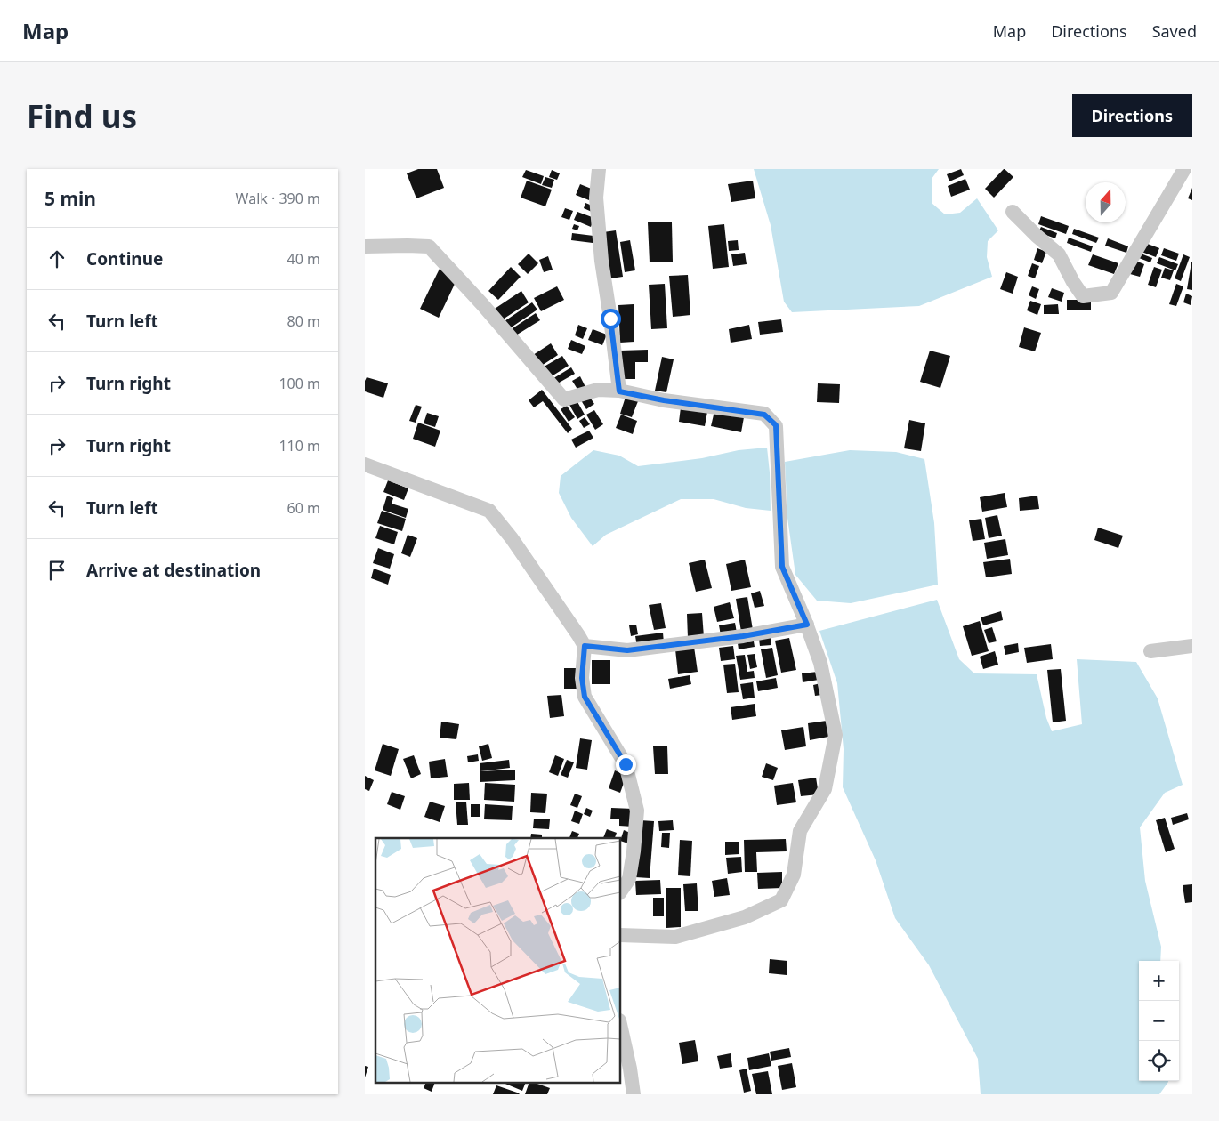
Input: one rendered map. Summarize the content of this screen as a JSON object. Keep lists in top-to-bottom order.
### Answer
{
  "north": "top",
  "page": {
    "header": "Map",
    "nav": ["Map", "Directions", "Saved"],
    "buttons": "Directions",
    "title": "Find us",
    "heading": ["5 min", "Walk · 390 m"],
    "list": [
      ["Continue", "40 m"],
      ["Turn left", "80 m"],
      ["Turn right", "100 m"],
      ["Turn right", "110 m"],
      ["Turn left", "60 m"],
      "Arrive at destination"
    ],
    "map_buttons": ["+", "−"]
  }
}
